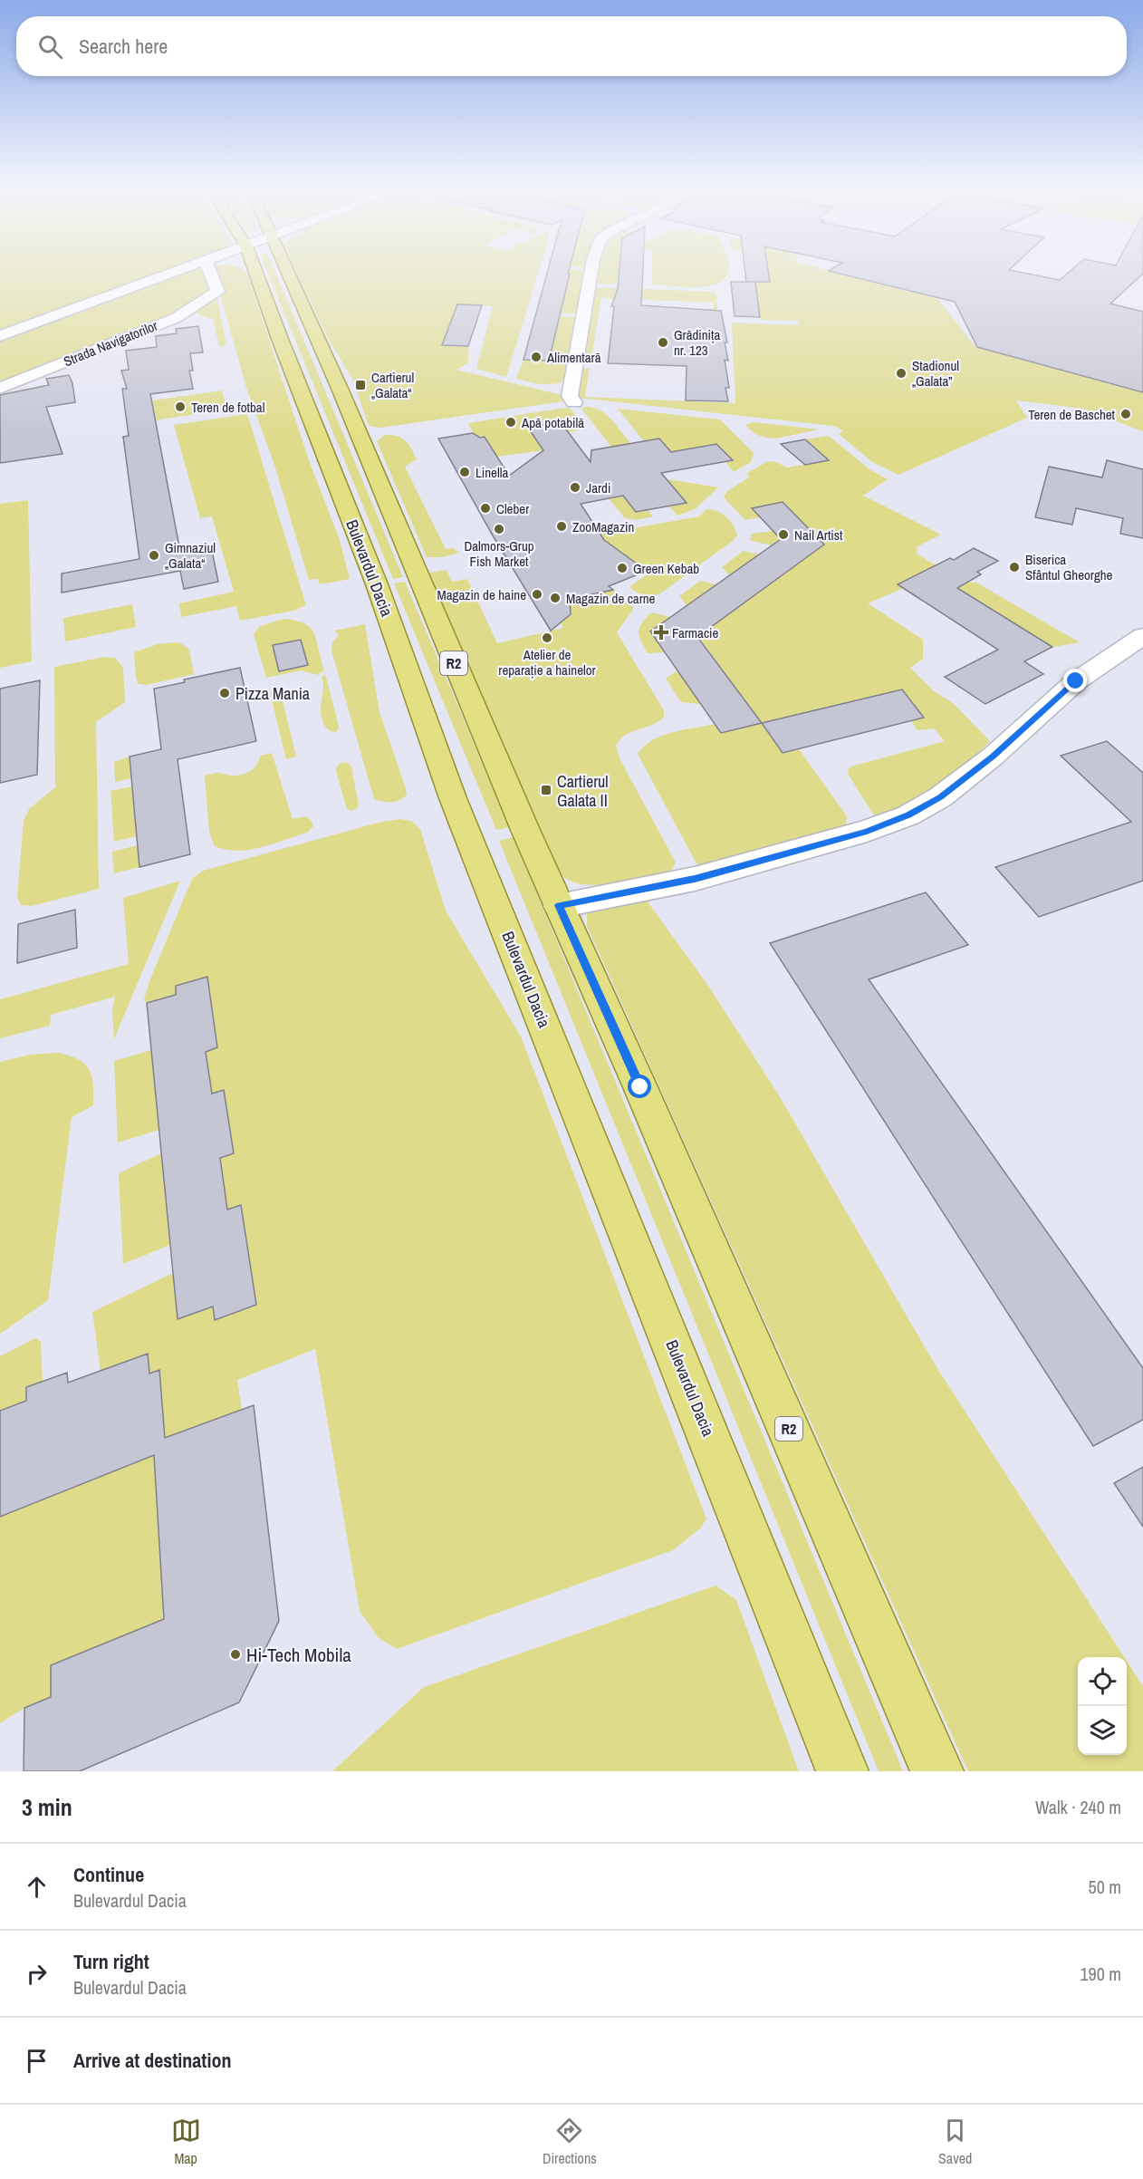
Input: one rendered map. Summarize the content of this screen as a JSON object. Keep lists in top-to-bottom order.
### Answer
{
  "streets": {
    "main road": ["Bulevardul Dacia", "R2"],
    "street": ["Strada Navigatorilor"]
  },
  "places": {
    "other": [
      "Grădinița nr. 123",
      "Alimentară",
      "Stadionul „Galata”",
      "Teren de fotbal",
      "Teren de Baschet",
      "Apă potabilă",
      "Linella",
      "Jardi",
      "Cleber",
      "ZooMagazin",
      "Dalmors-Grup Fish Market",
      "Nail Artist",
      "Gimnaziul „Galata“",
      "Biserica Sfântul Gheorghe",
      "Green Kebab",
      "Magazin de haine",
      "Magazin de carne",
      "Atelier de reparație a hainelor",
      "Pizza Mania",
      "Hi-Tech Mobila"
    ],
    "transit": ["Cartierul „Galata“", "Cartierul Galata II"],
    "health": ["Farmacie"]
  },
  "page": {
    "search": "Search here",
    "heading": ["3 min", "Walk · 240 m"],
    "list": [
      ["Continue", "Bulevardul Dacia", "50 m"],
      ["Turn right", "Bulevardul Dacia", "190 m"],
      "Arrive at destination"
    ],
    "nav": ["Map", "Directions", "Saved"]
  }
}
